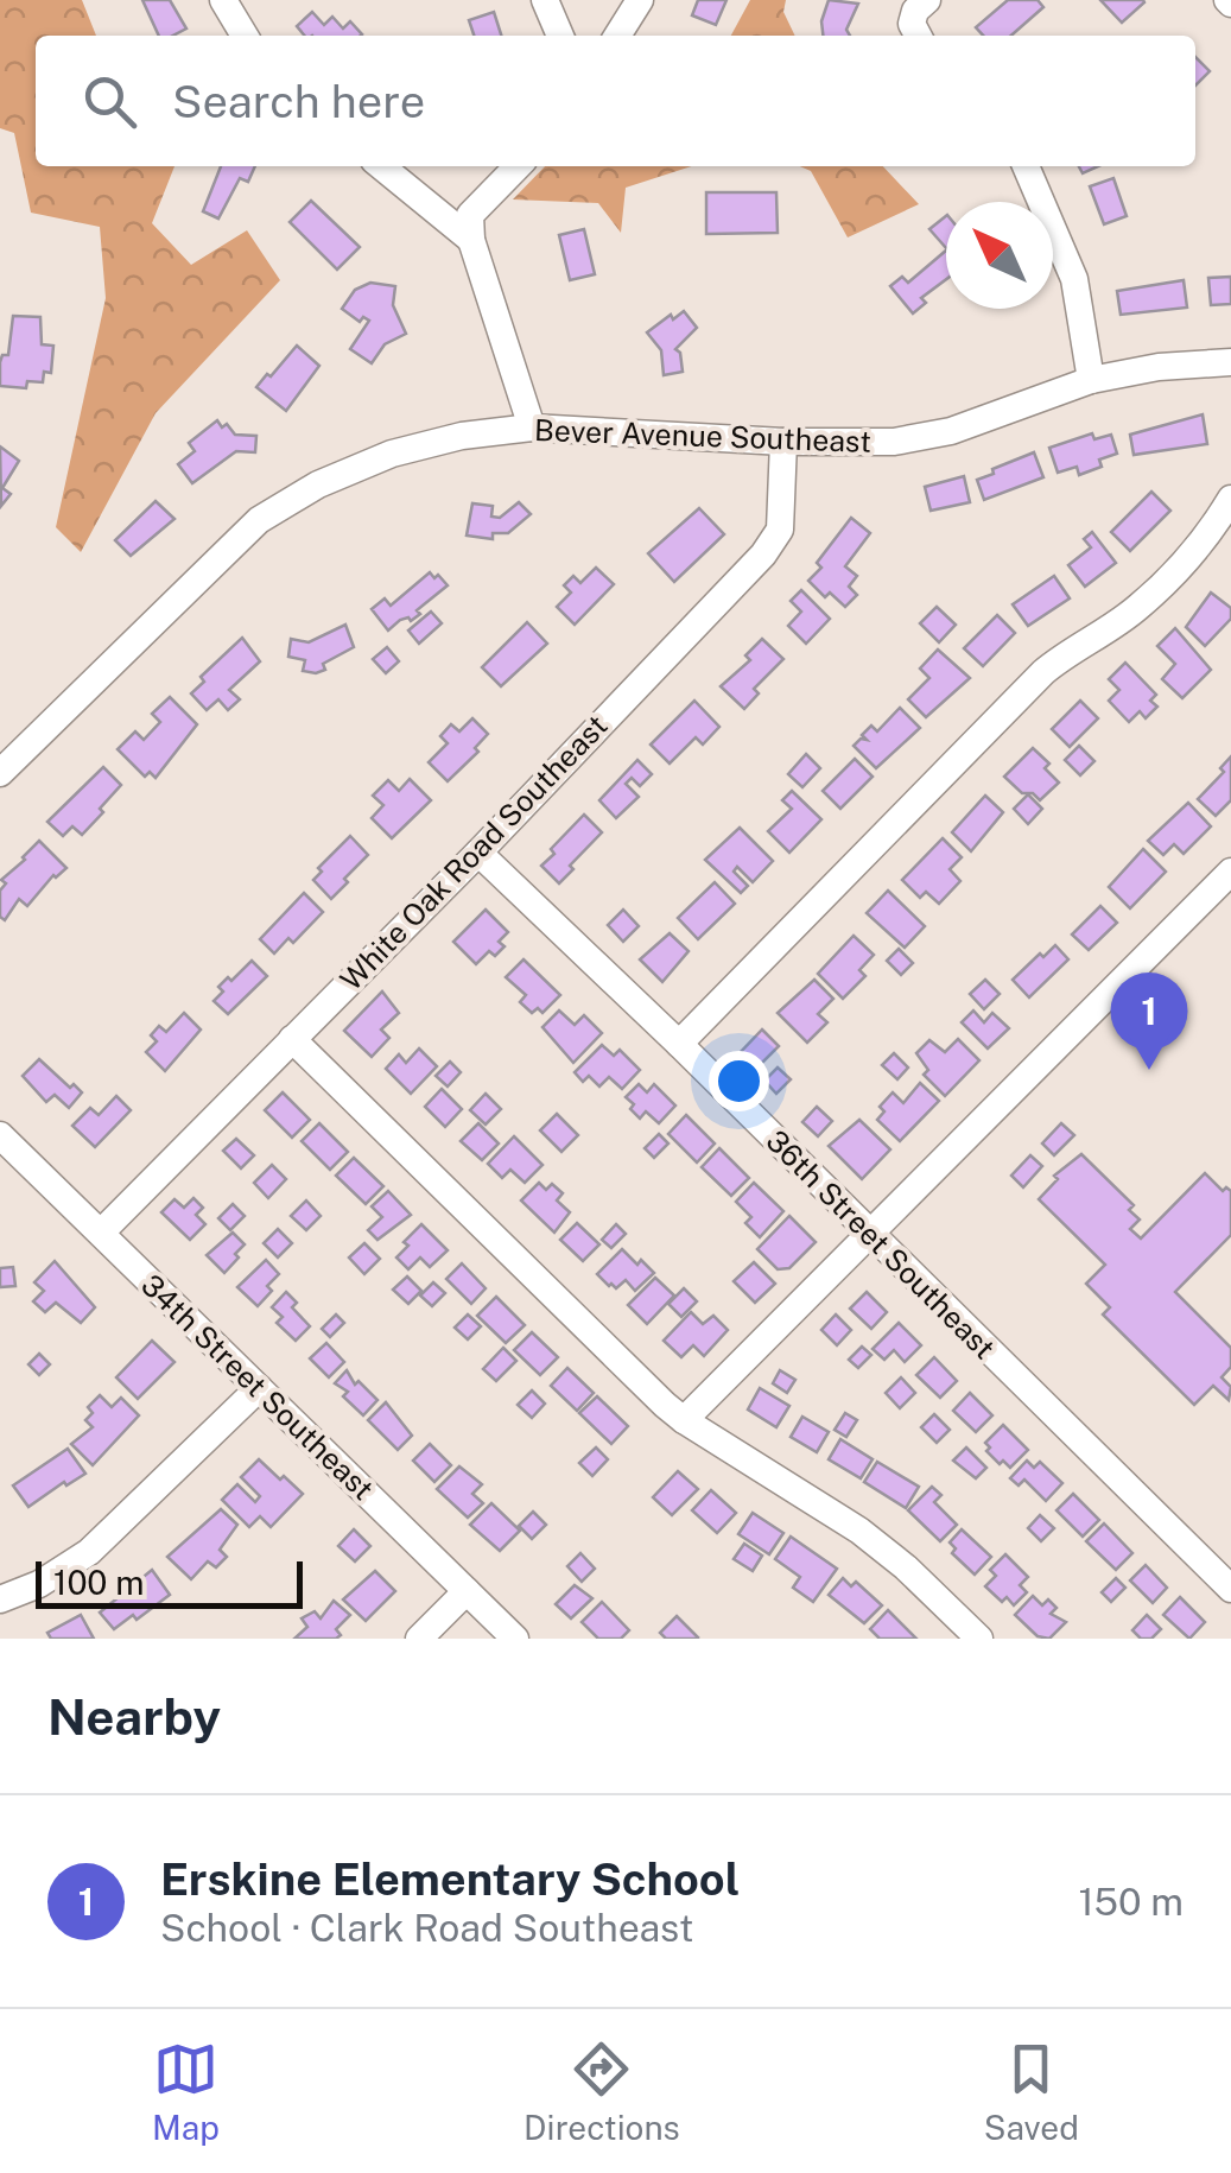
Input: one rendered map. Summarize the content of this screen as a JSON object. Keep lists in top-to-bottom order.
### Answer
{
  "streets": {
    "street": [
      "Bever Avenue Southeast",
      "White Oak Road Southeast",
      "36th Street Southeast",
      "34th Street Southeast"
    ]
  },
  "crossings": [
    ["Bever Avenue Southeast", "White Oak Road Southeast"],
    ["White Oak Road Southeast", "36th Street Southeast"],
    ["White Oak Road Southeast", "34th Street Southeast"]
  ],
  "scale_bar": "100 m",
  "north": "top left",
  "page": {
    "search": "Search here",
    "pins": "1",
    "scale": "100 m",
    "heading": "Nearby",
    "list": [
      {
        "mark": "1",
        "name": "Erskine Elementary School",
        "note": "School · Clark Road Southeast",
        "value": "150 m"
      }
    ],
    "nav": ["Map", "Directions", "Saved"]
  }
}
